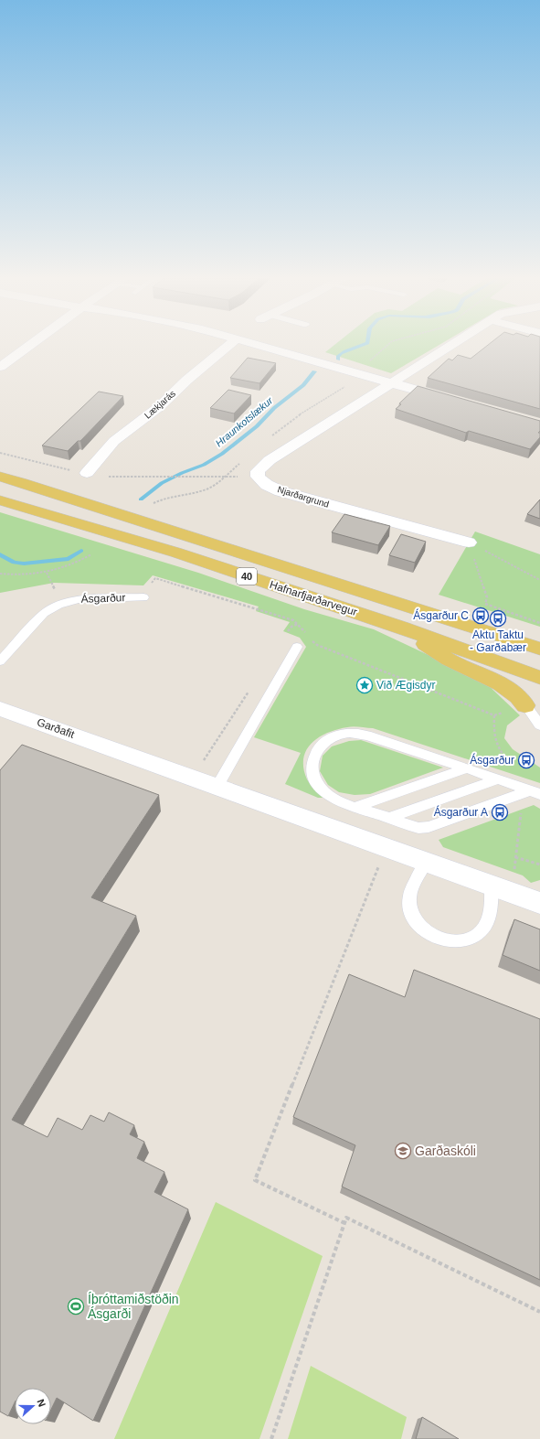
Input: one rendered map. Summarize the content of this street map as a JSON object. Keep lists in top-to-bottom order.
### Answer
{
  "streets": {
    "main road": ["40", "Hafnarfjarðarvegur"],
    "street": ["Lækjarás", "Njarðargrund", "Garðafit"],
    "lane": ["Ásgarður"]
  },
  "water": ["Hraunkotslækur"],
  "places": {
    "bus stop": [
      "Ásgarður C",
      "Aktu Taktu - Garðabær",
      "Ásgarður",
      "Ásgarður A"
    ],
    "place": ["Við Ægisdyr"],
    "school or university": ["Garðaskóli"],
    "sports": ["Íþróttamiðstöðin Ásgarði"]
  },
  "north": "right"
}
